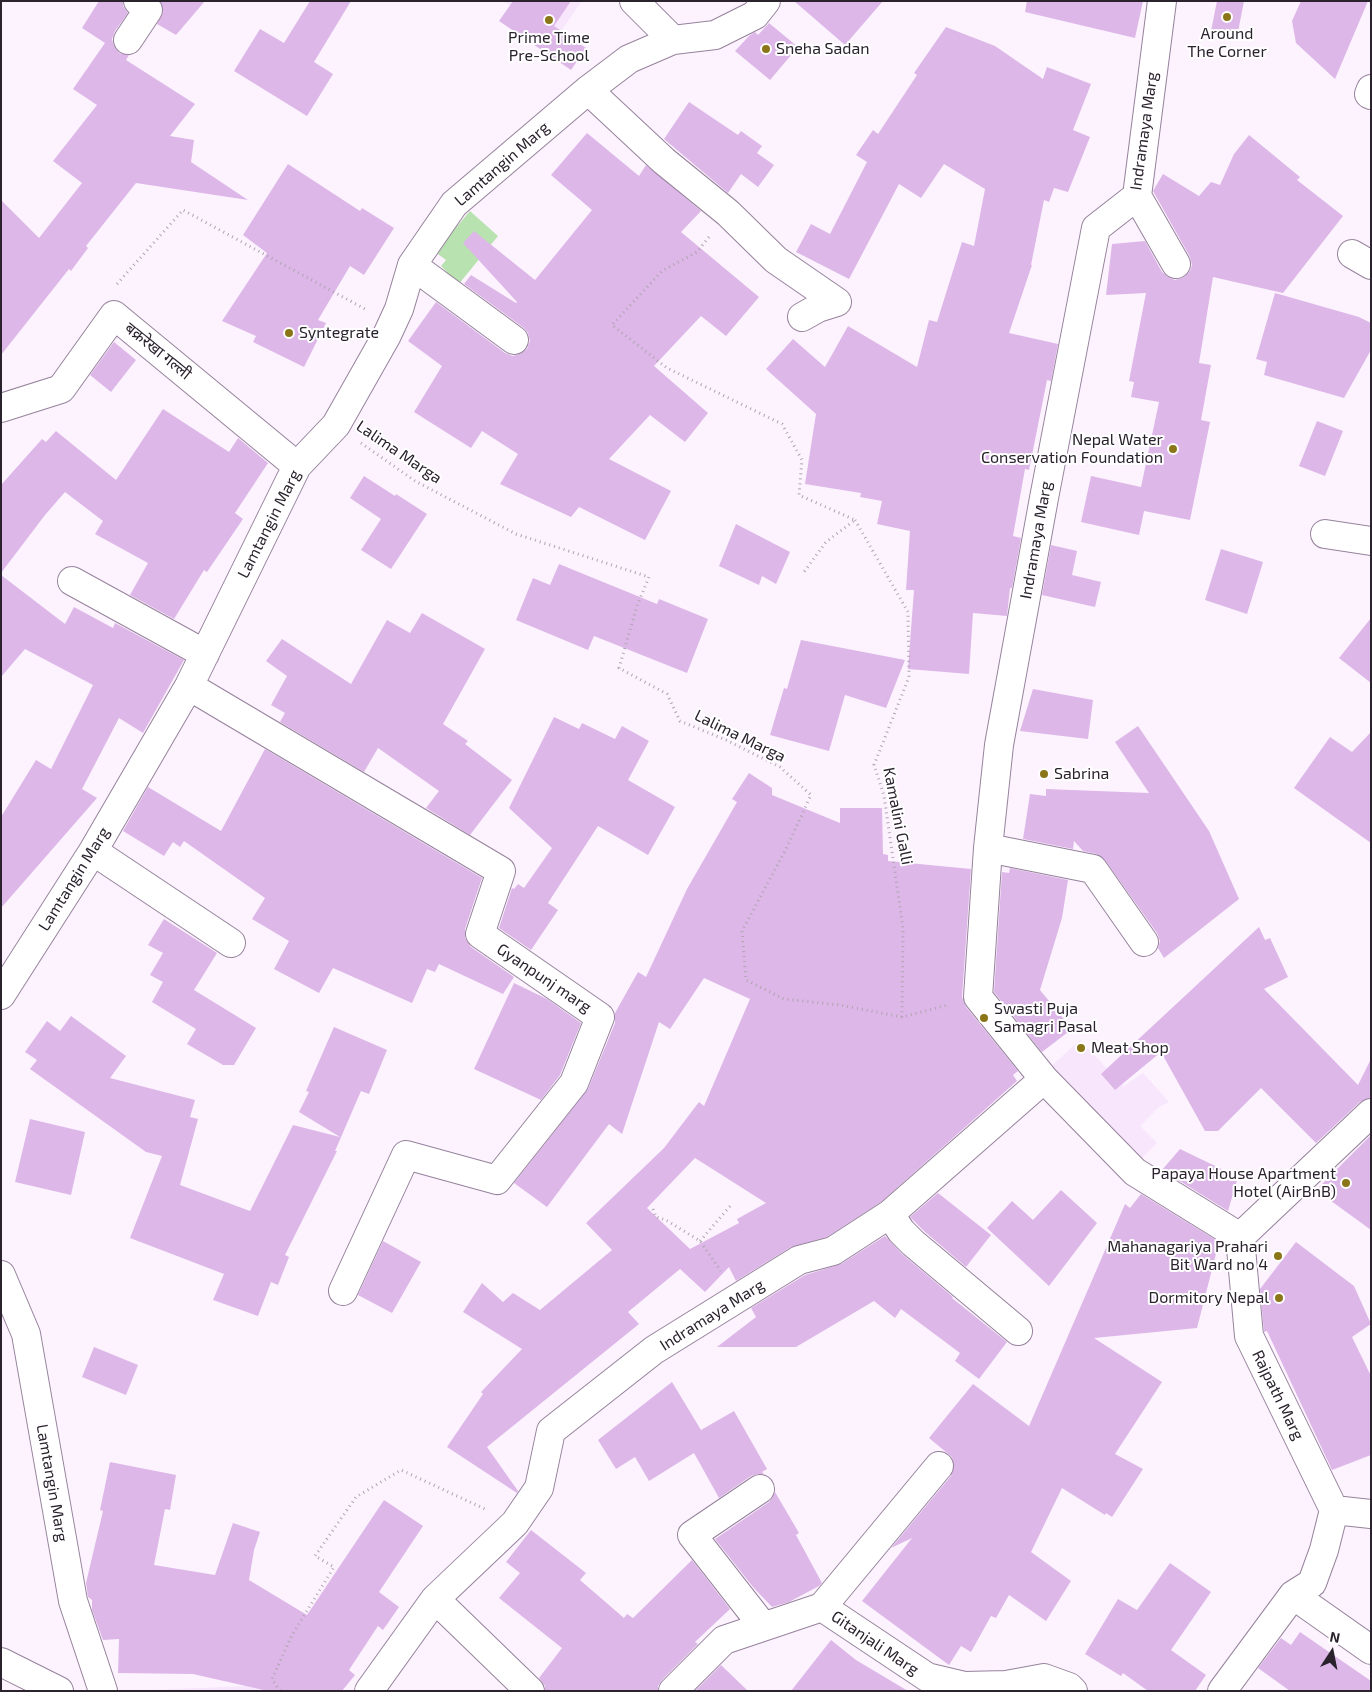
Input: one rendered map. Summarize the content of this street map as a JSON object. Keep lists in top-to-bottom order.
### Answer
{
  "streets": {
    "street": [
      "Indramaya Marg",
      "Lamtangin Marg",
      "बक्ररेखा गल्ली",
      "Gyanpunj marg",
      "Rajpath Marg",
      "Gitanjali Marg"
    ],
    "path": ["Lalima Marga", "Kamalini Galli"]
  },
  "crossings": [
    ["Indramaya Marg", "Lalima Marga"],
    ["Lamtangin Marg", "बक्ररेखा गल्ली"],
    ["Lamtangin Marg", "Lalima Marga"],
    ["Lamtangin Marg", "Gyanpunj marg"],
    ["Lalima Marga", "Kamalini Galli"]
  ],
  "places": [
    "Around The Corner",
    "Prime Time Pre-School",
    "Sneha Sadan",
    "Syntegrate",
    "Nepal Water Conservation Foundation",
    "Sabrina",
    "Swasti Puja Samagri Pasal",
    "Meat Shop",
    "Papaya House Apartment Hotel (AirBnB)",
    "Mahanagariya Prahari Bit Ward no 4",
    "Dormitory Nepal"
  ],
  "north": "top"
}
